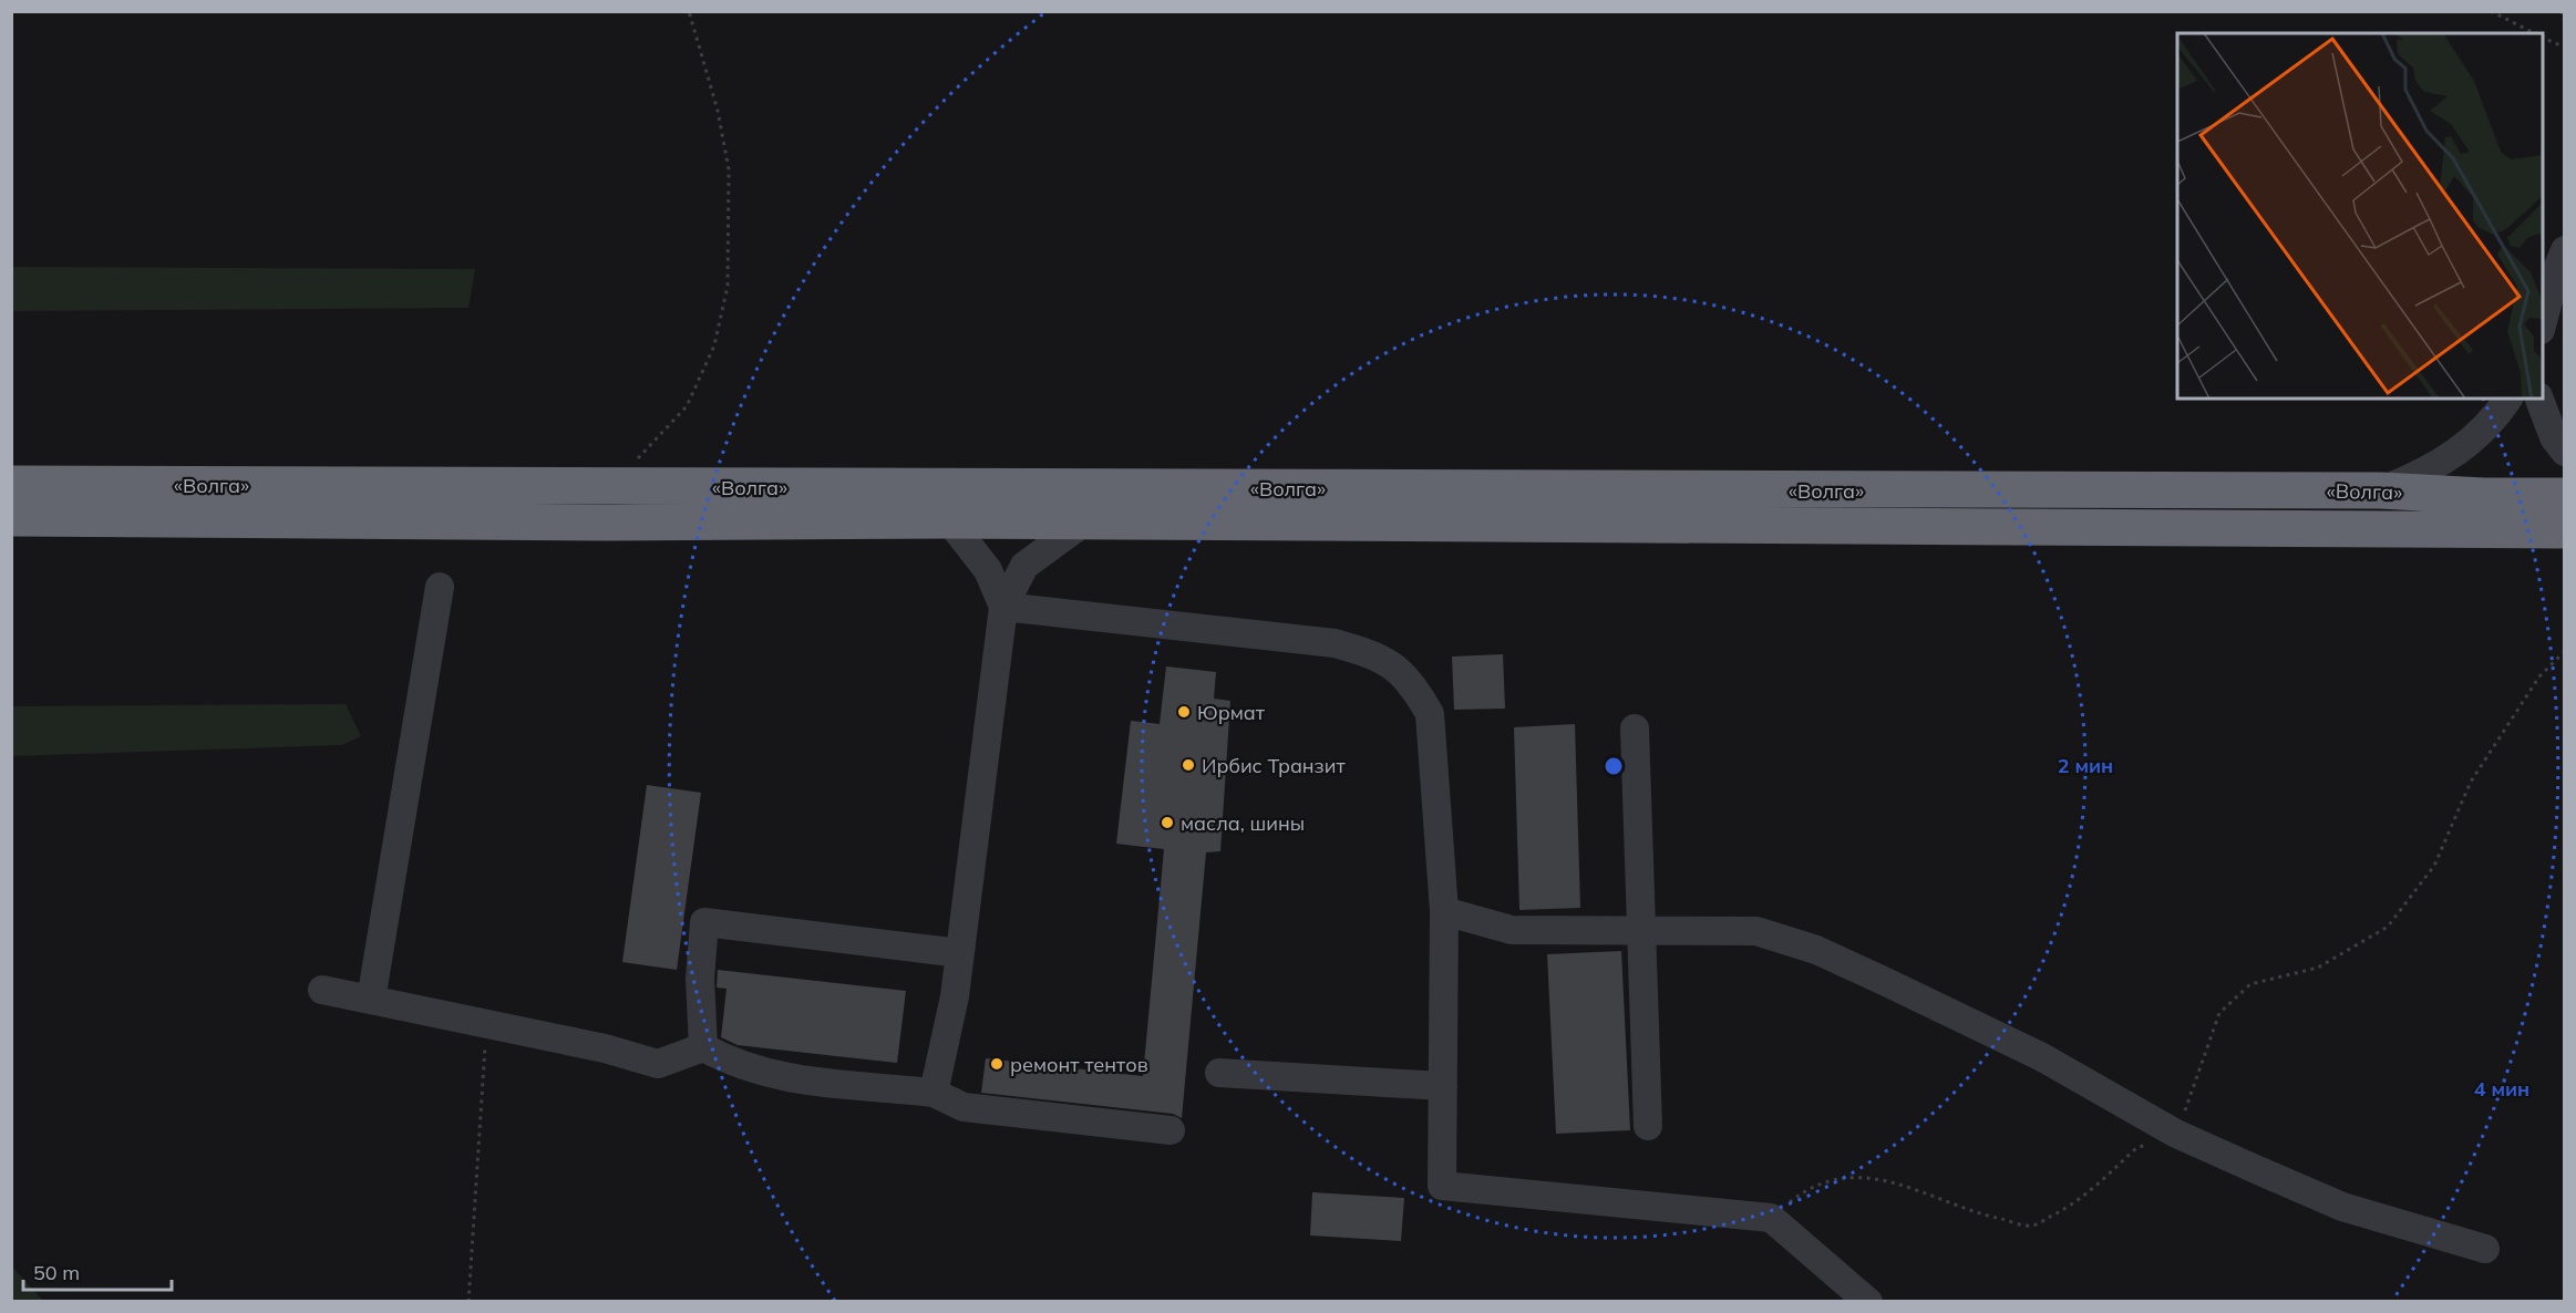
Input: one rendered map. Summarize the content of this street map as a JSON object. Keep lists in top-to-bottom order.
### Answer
{
  "streets": {
    "highway": ["«Волга»"]
  },
  "places": [
    "Юрмат",
    "Ирбис Транзит",
    "масла, шины",
    "ремонт тентов"
  ],
  "scale_bar": "50 m",
  "rings": ["2 мин", "4 мин"]
}
